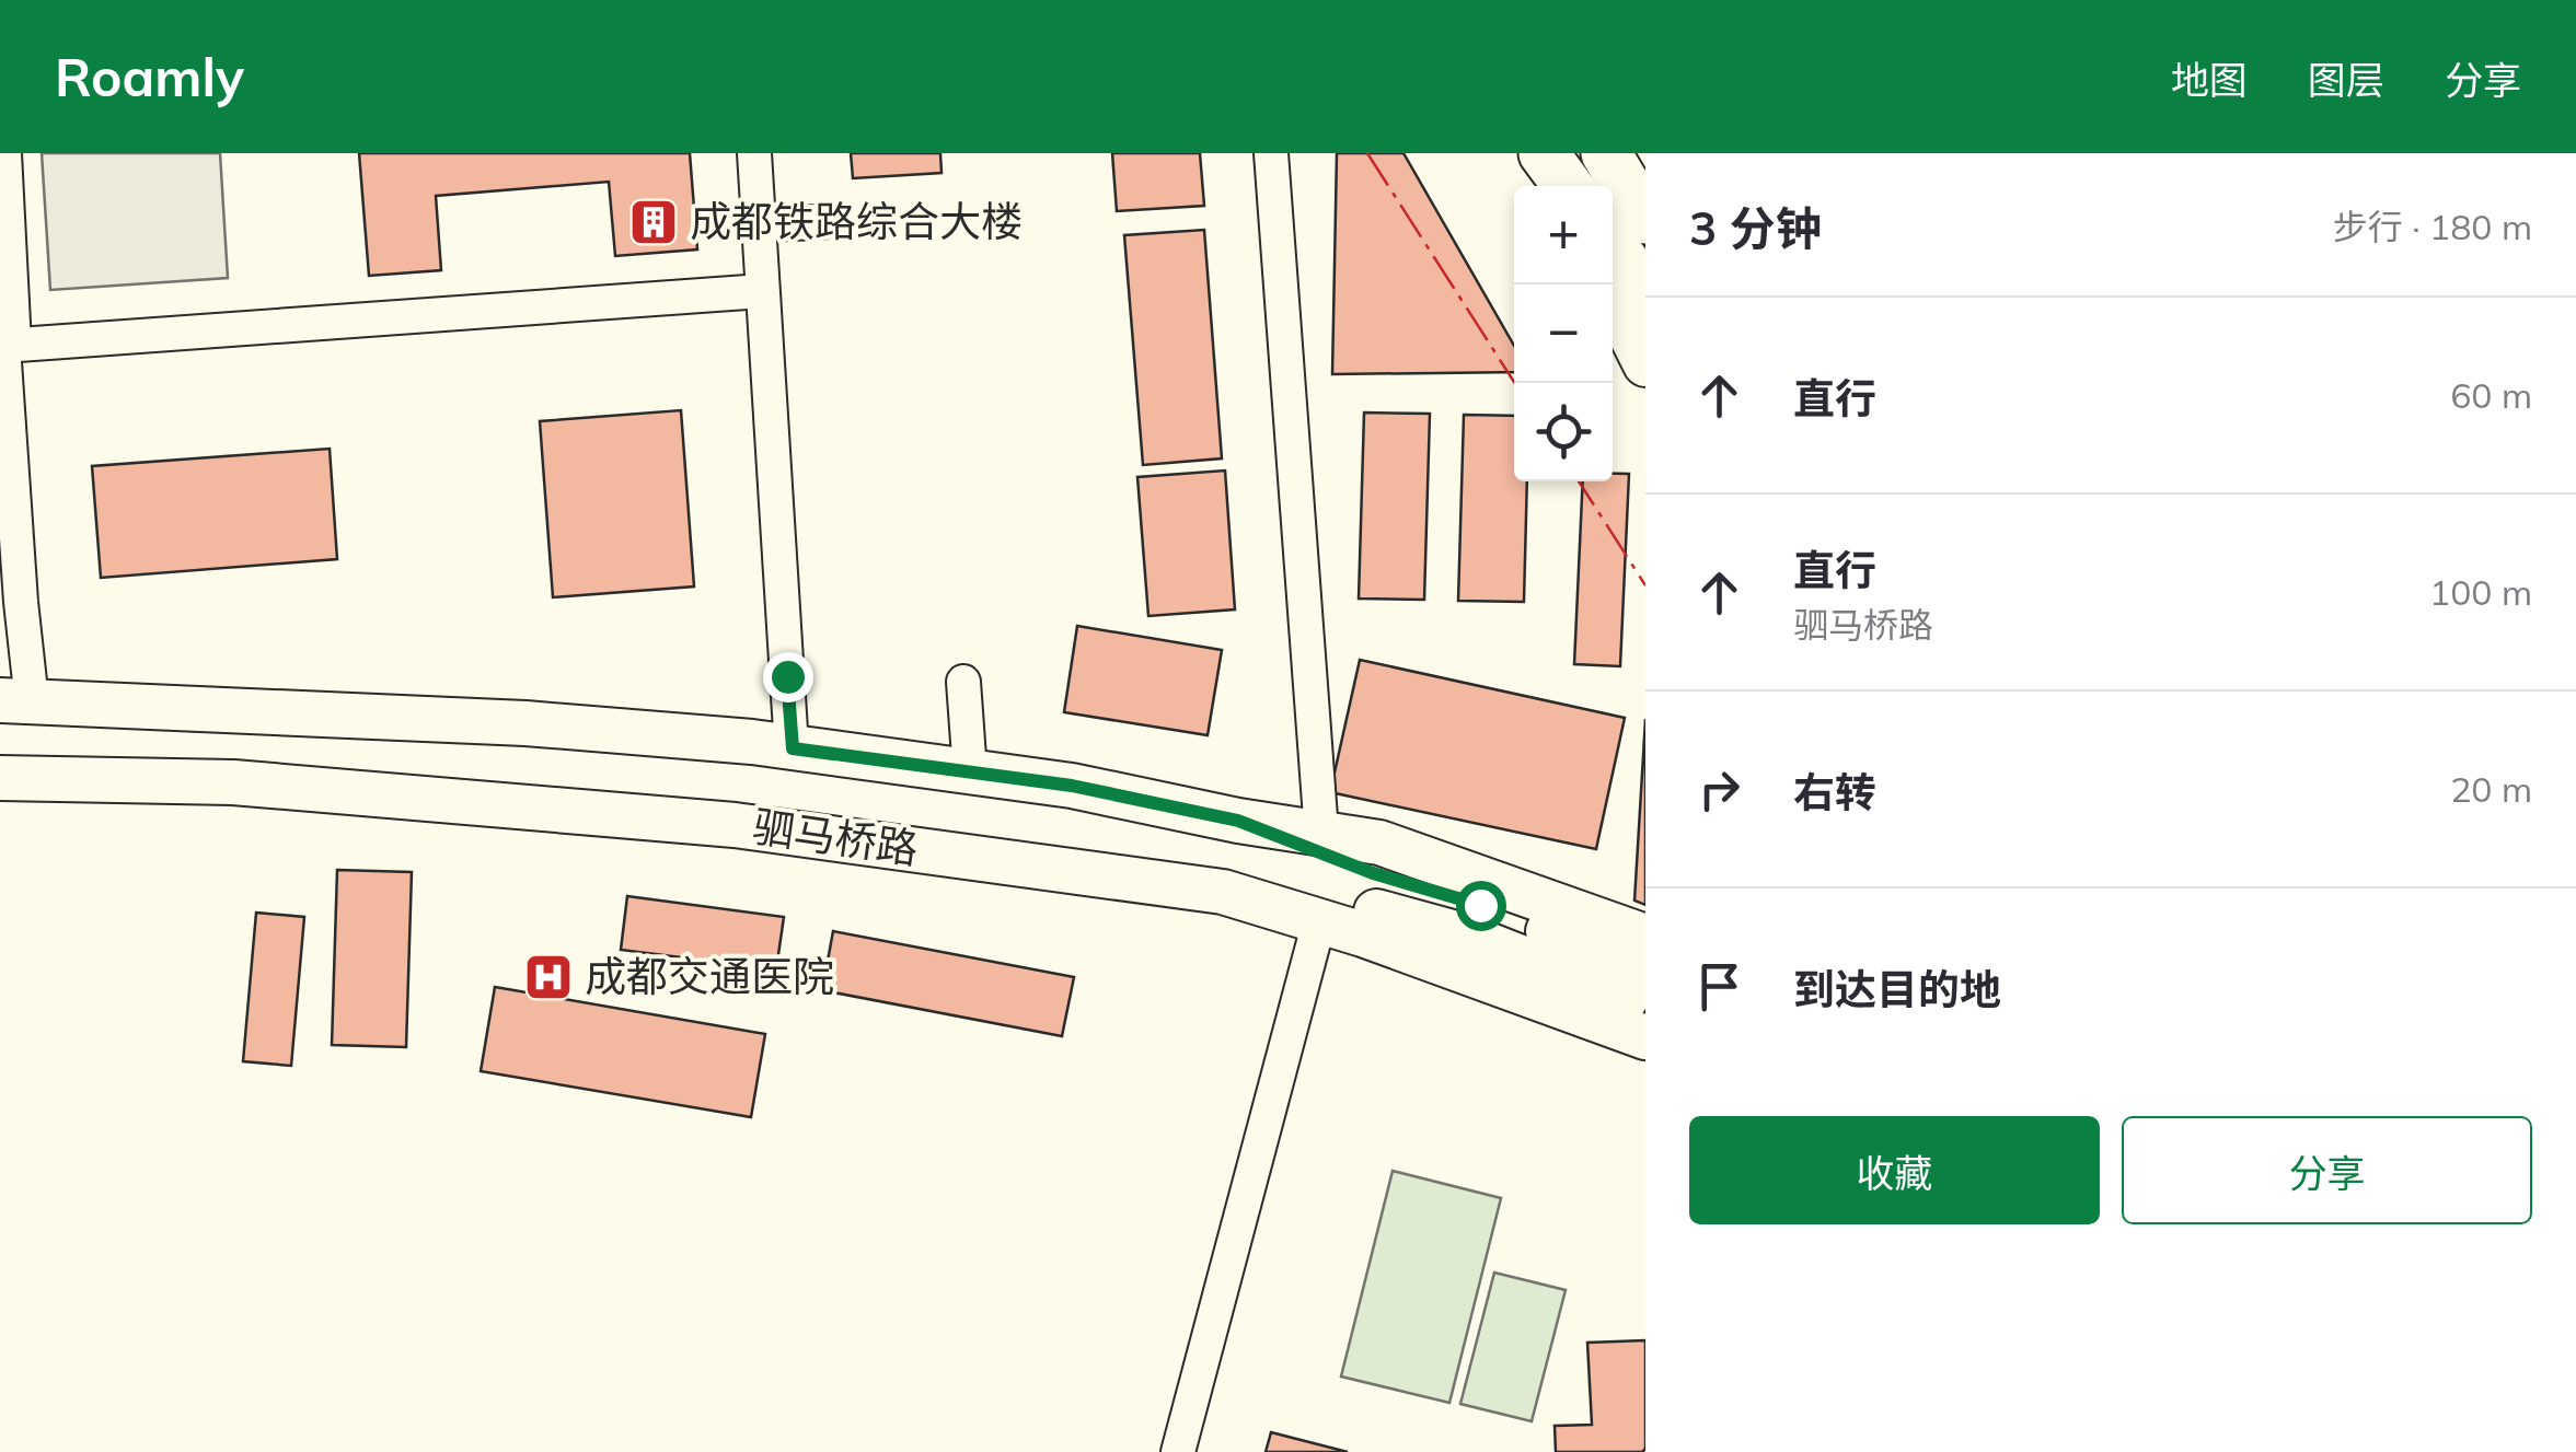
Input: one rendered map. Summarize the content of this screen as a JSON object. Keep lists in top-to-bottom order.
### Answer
{
  "streets": {
    "main road": ["驷马桥路"]
  },
  "places": {
    "building": ["成都铁路综合大楼"],
    "hospital": ["成都交通医院"]
  },
  "page": {
    "header": "Roamly",
    "nav": ["地图", "图层", "分享"],
    "heading": ["3 分钟", "步行 · 180 m"],
    "map_buttons": ["+", "−"],
    "list": [
      ["直行", "60 m"],
      ["直行", "驷马桥路", "100 m"],
      ["右转", "20 m"],
      "到达目的地"
    ],
    "buttons": ["收藏", "分享"]
  }
}
